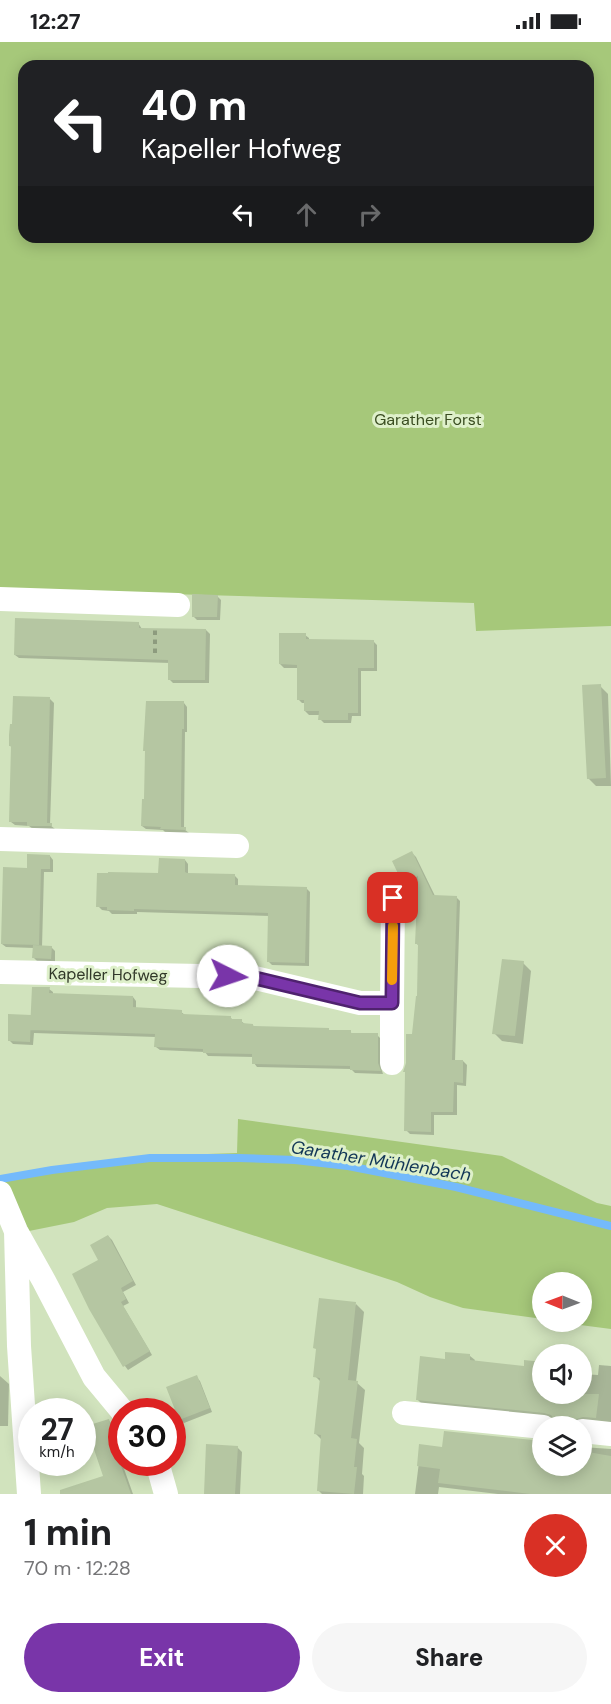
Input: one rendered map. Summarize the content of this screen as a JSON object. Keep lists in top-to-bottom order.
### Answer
{
  "streets": {
    "street": ["Kapeller Hofweg"]
  },
  "water": ["Garather Mühlenbach"],
  "parks": ["Garather Forst"],
  "north": "left",
  "page": {
    "status": "12:27",
    "turn": ["40 m", "Kapeller Hofweg"],
    "speed": "27 km/h",
    "limit": "30",
    "heading": ["1 min", "70 m · 12:28"],
    "buttons": ["Exit", "Share"]
  }
}
